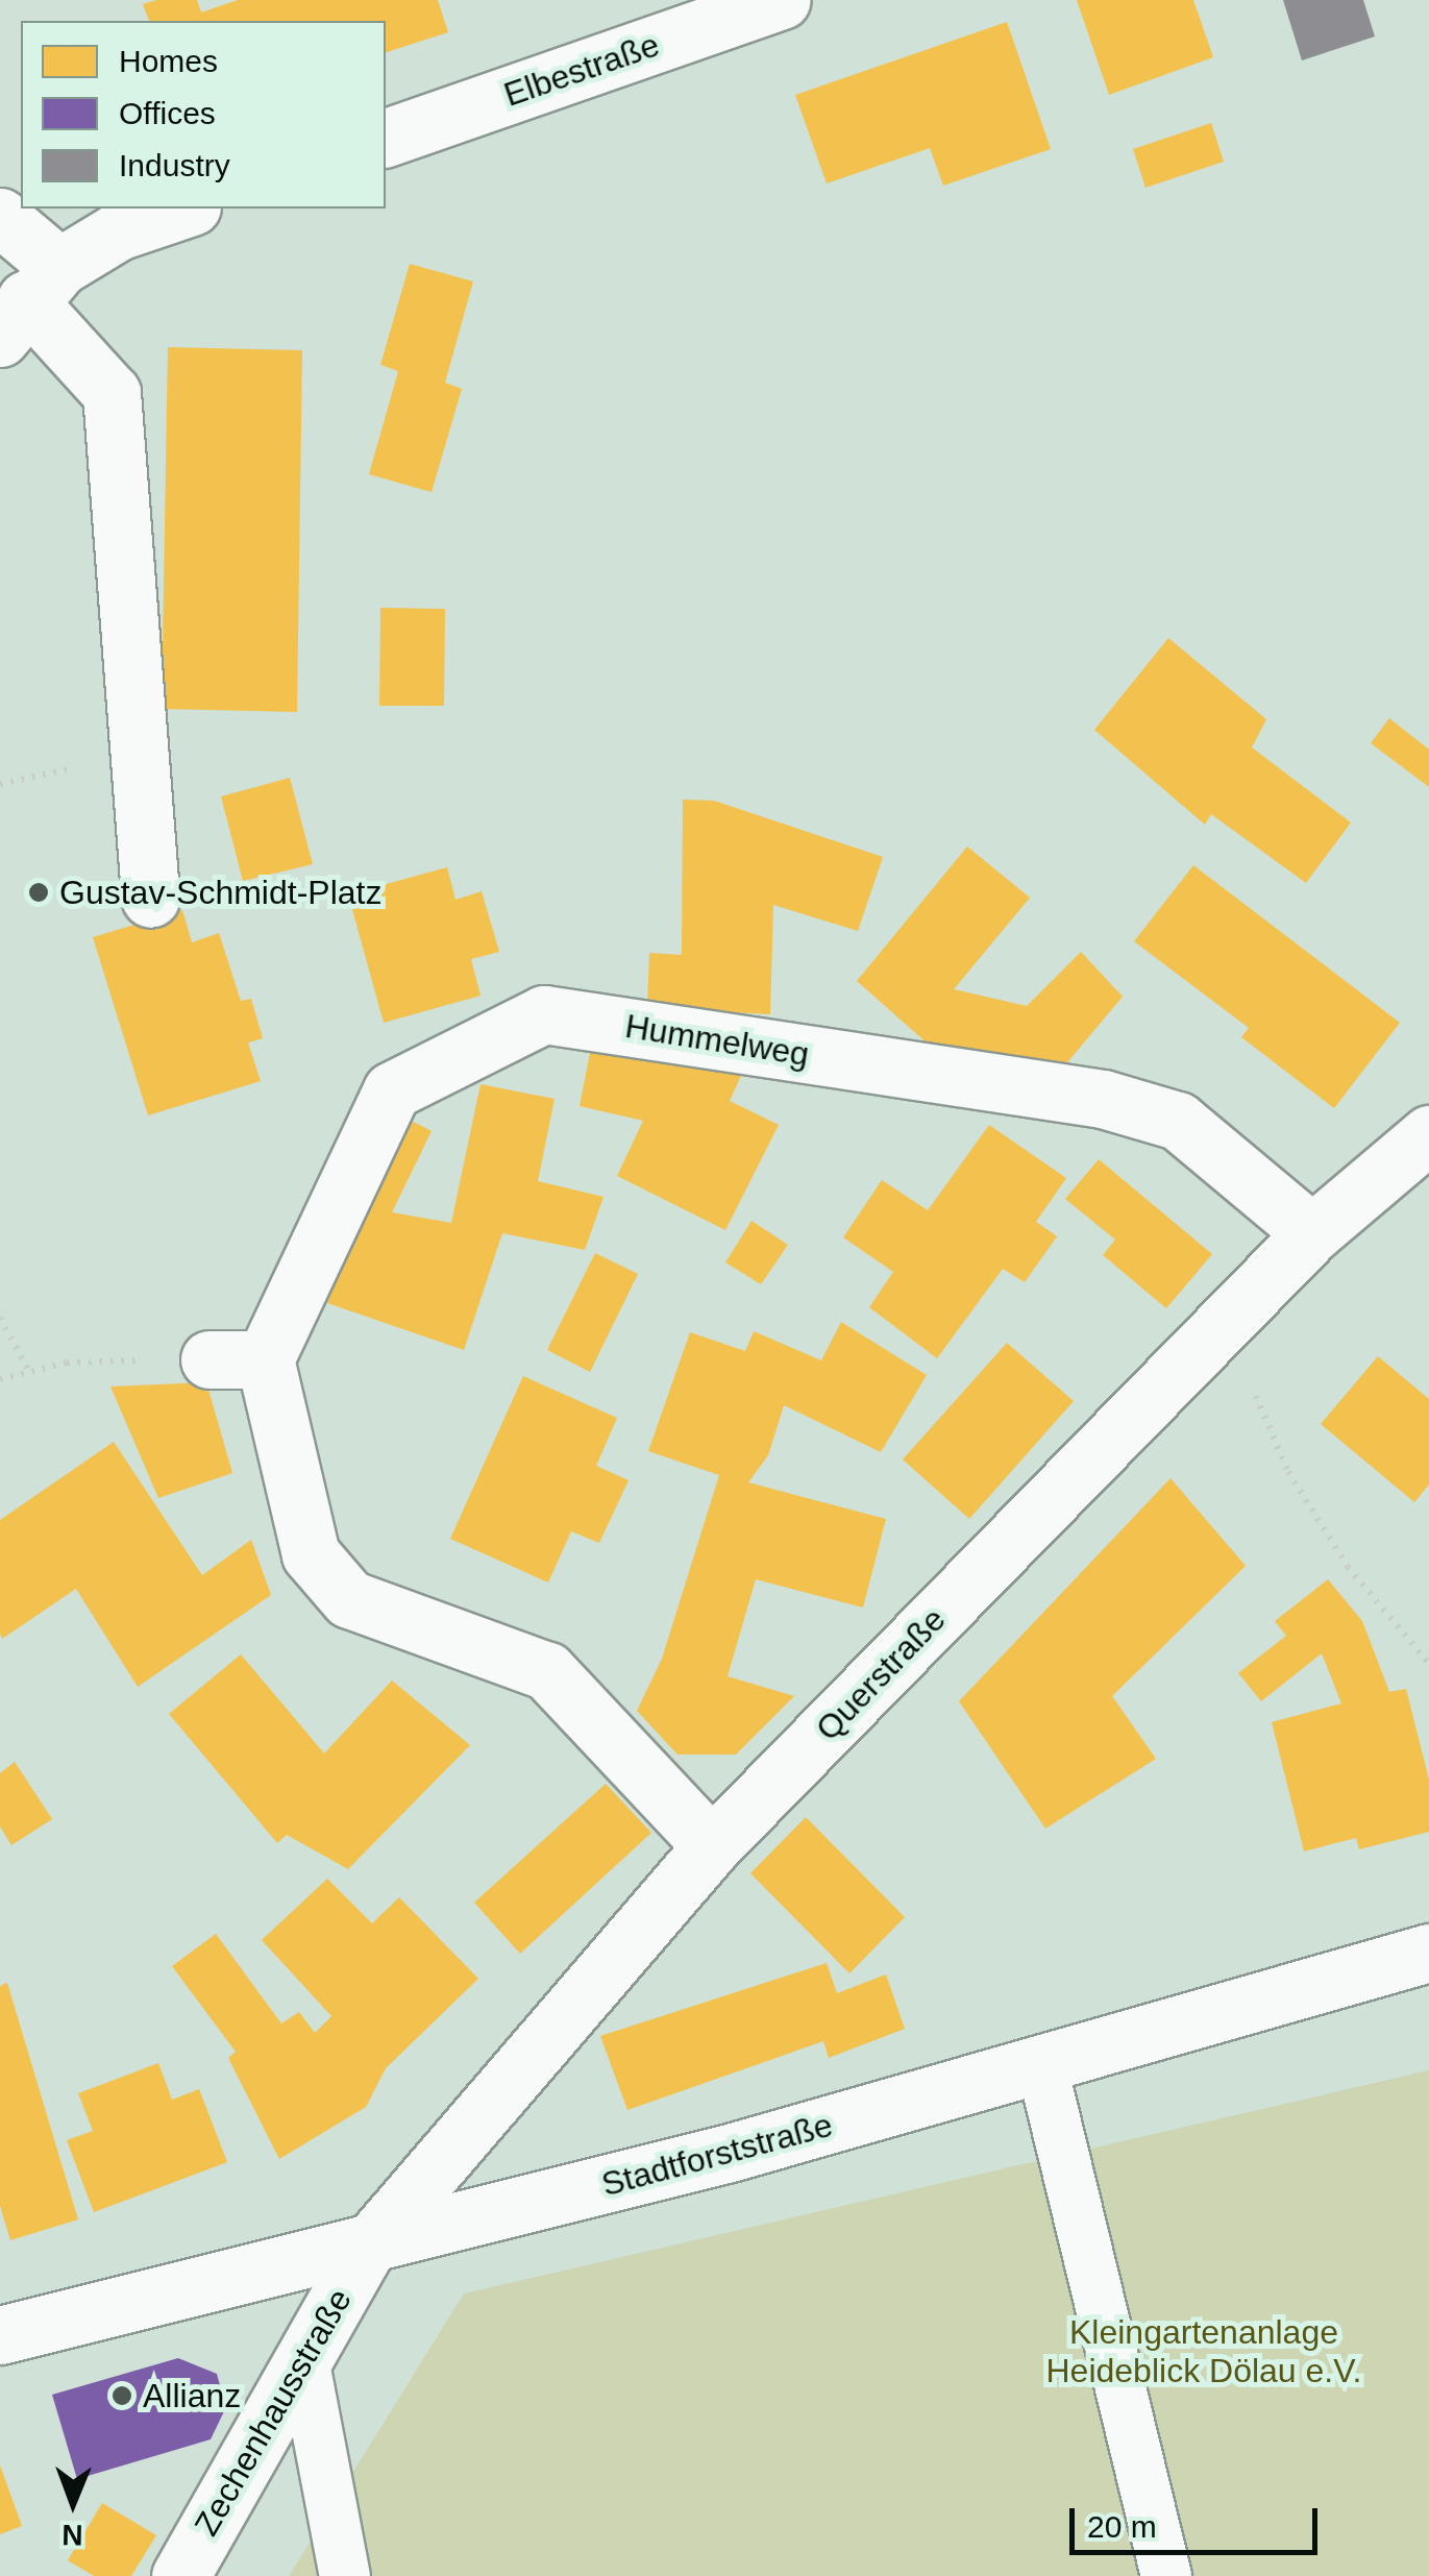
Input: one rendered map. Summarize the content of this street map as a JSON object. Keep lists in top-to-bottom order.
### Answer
{
  "streets": {
    "street": [
      "Elbestraße",
      "Hummelweg",
      "Querstraße",
      "Stadtforststraße",
      "Zechenhausstraße"
    ]
  },
  "crossings": [
    ["Hummelweg", "Querstraße"],
    ["Querstraße", "Stadtforststraße"],
    ["Querstraße", "Zechenhausstraße"],
    ["Stadtforststraße", "Zechenhausstraße"]
  ],
  "parks": ["Kleingartenanlage Heideblick Dölau e.V."],
  "places": ["Gustav-Schmidt-Platz", "Allianz"],
  "legend": ["Homes", "Offices", "Industry"],
  "scale_bar": "20 m",
  "north": "bottom"
}
